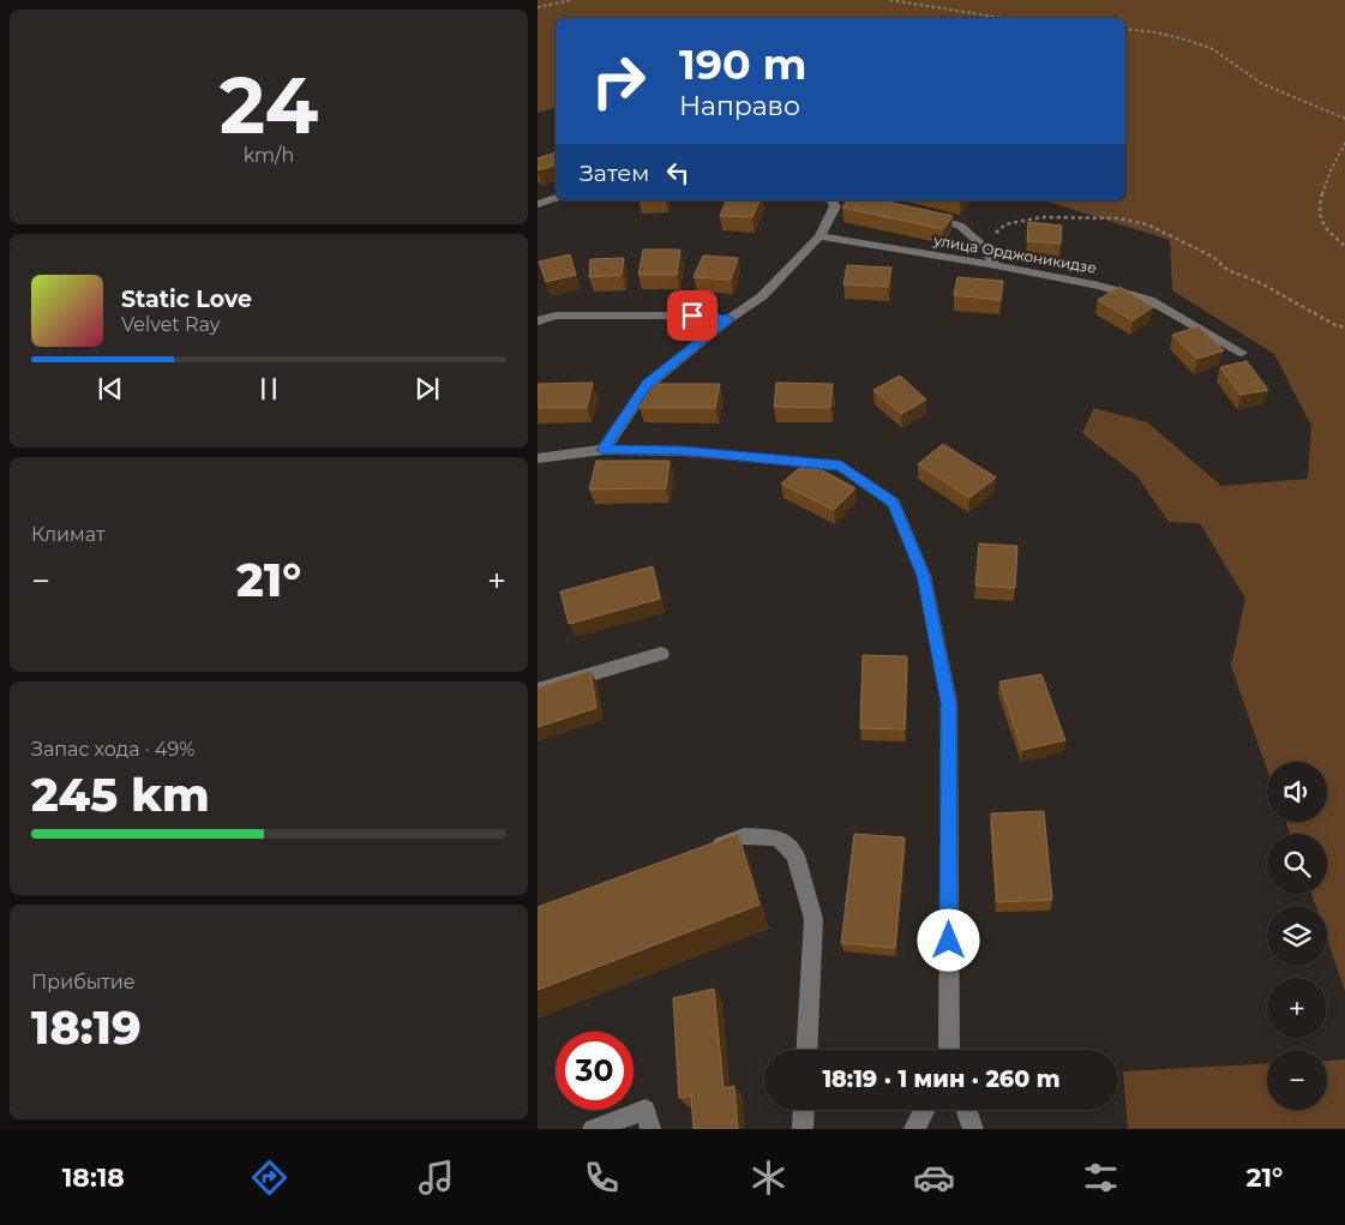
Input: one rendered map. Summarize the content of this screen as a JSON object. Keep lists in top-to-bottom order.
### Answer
{
  "streets": {
    "street": ["улица Орджоникидзе"]
  },
  "page": {
    "tile": [
      ["24", "km/h"],
      "Климат",
      ["Запас хода · 49%", "245 km"],
      ["Прибытие", "18:19"]
    ],
    "turn": ["190 m", "Направо"],
    "then": "Затем",
    "song": ["Static Love", "Velvet Ray"],
    "heat": ["−", "21°", "+"],
    "map_buttons": ["+", "−"],
    "limit": "30",
    "trip": "18:19 · 1 мин · 260 m",
    "tabs": ["18:18", "21°"]
  }
}
